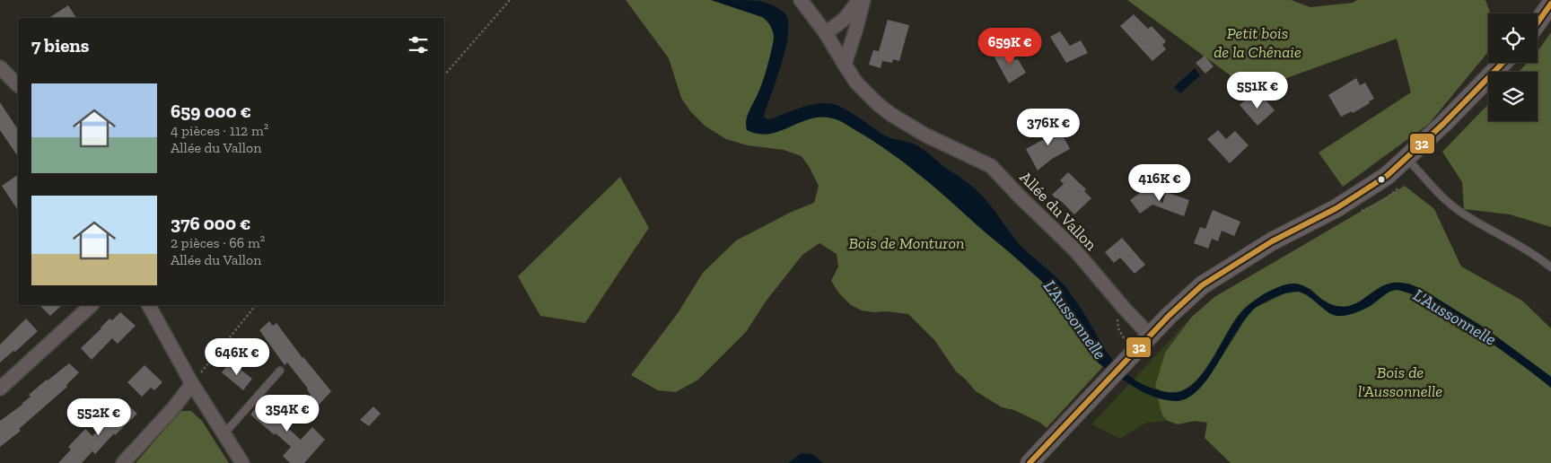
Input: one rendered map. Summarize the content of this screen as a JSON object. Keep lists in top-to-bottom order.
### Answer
{
  "streets": {
    "street": ["Allée du Vallon"]
  },
  "water": ["L'Aussonnelle"],
  "parks": ["Petit bois de la Chênaie", "Bois de Monturon", "Bois de l'Aussonnelle"],
  "lines": ["transit line 32"],
  "page": {
    "heading": "7 biens",
    "price": [
      "659K €",
      "551K €",
      "376K €",
      "416K €",
      "646K €",
      "354K €",
      "552K €"
    ],
    "list": [
      {
        "name": "659 000 €",
        "note": "4 pièces · 112 m² · Allée du Vallon"
      },
      {
        "name": "376 000 €",
        "note": "2 pièces · 66 m² · Allée du Vallon"
      }
    ]
  }
}
